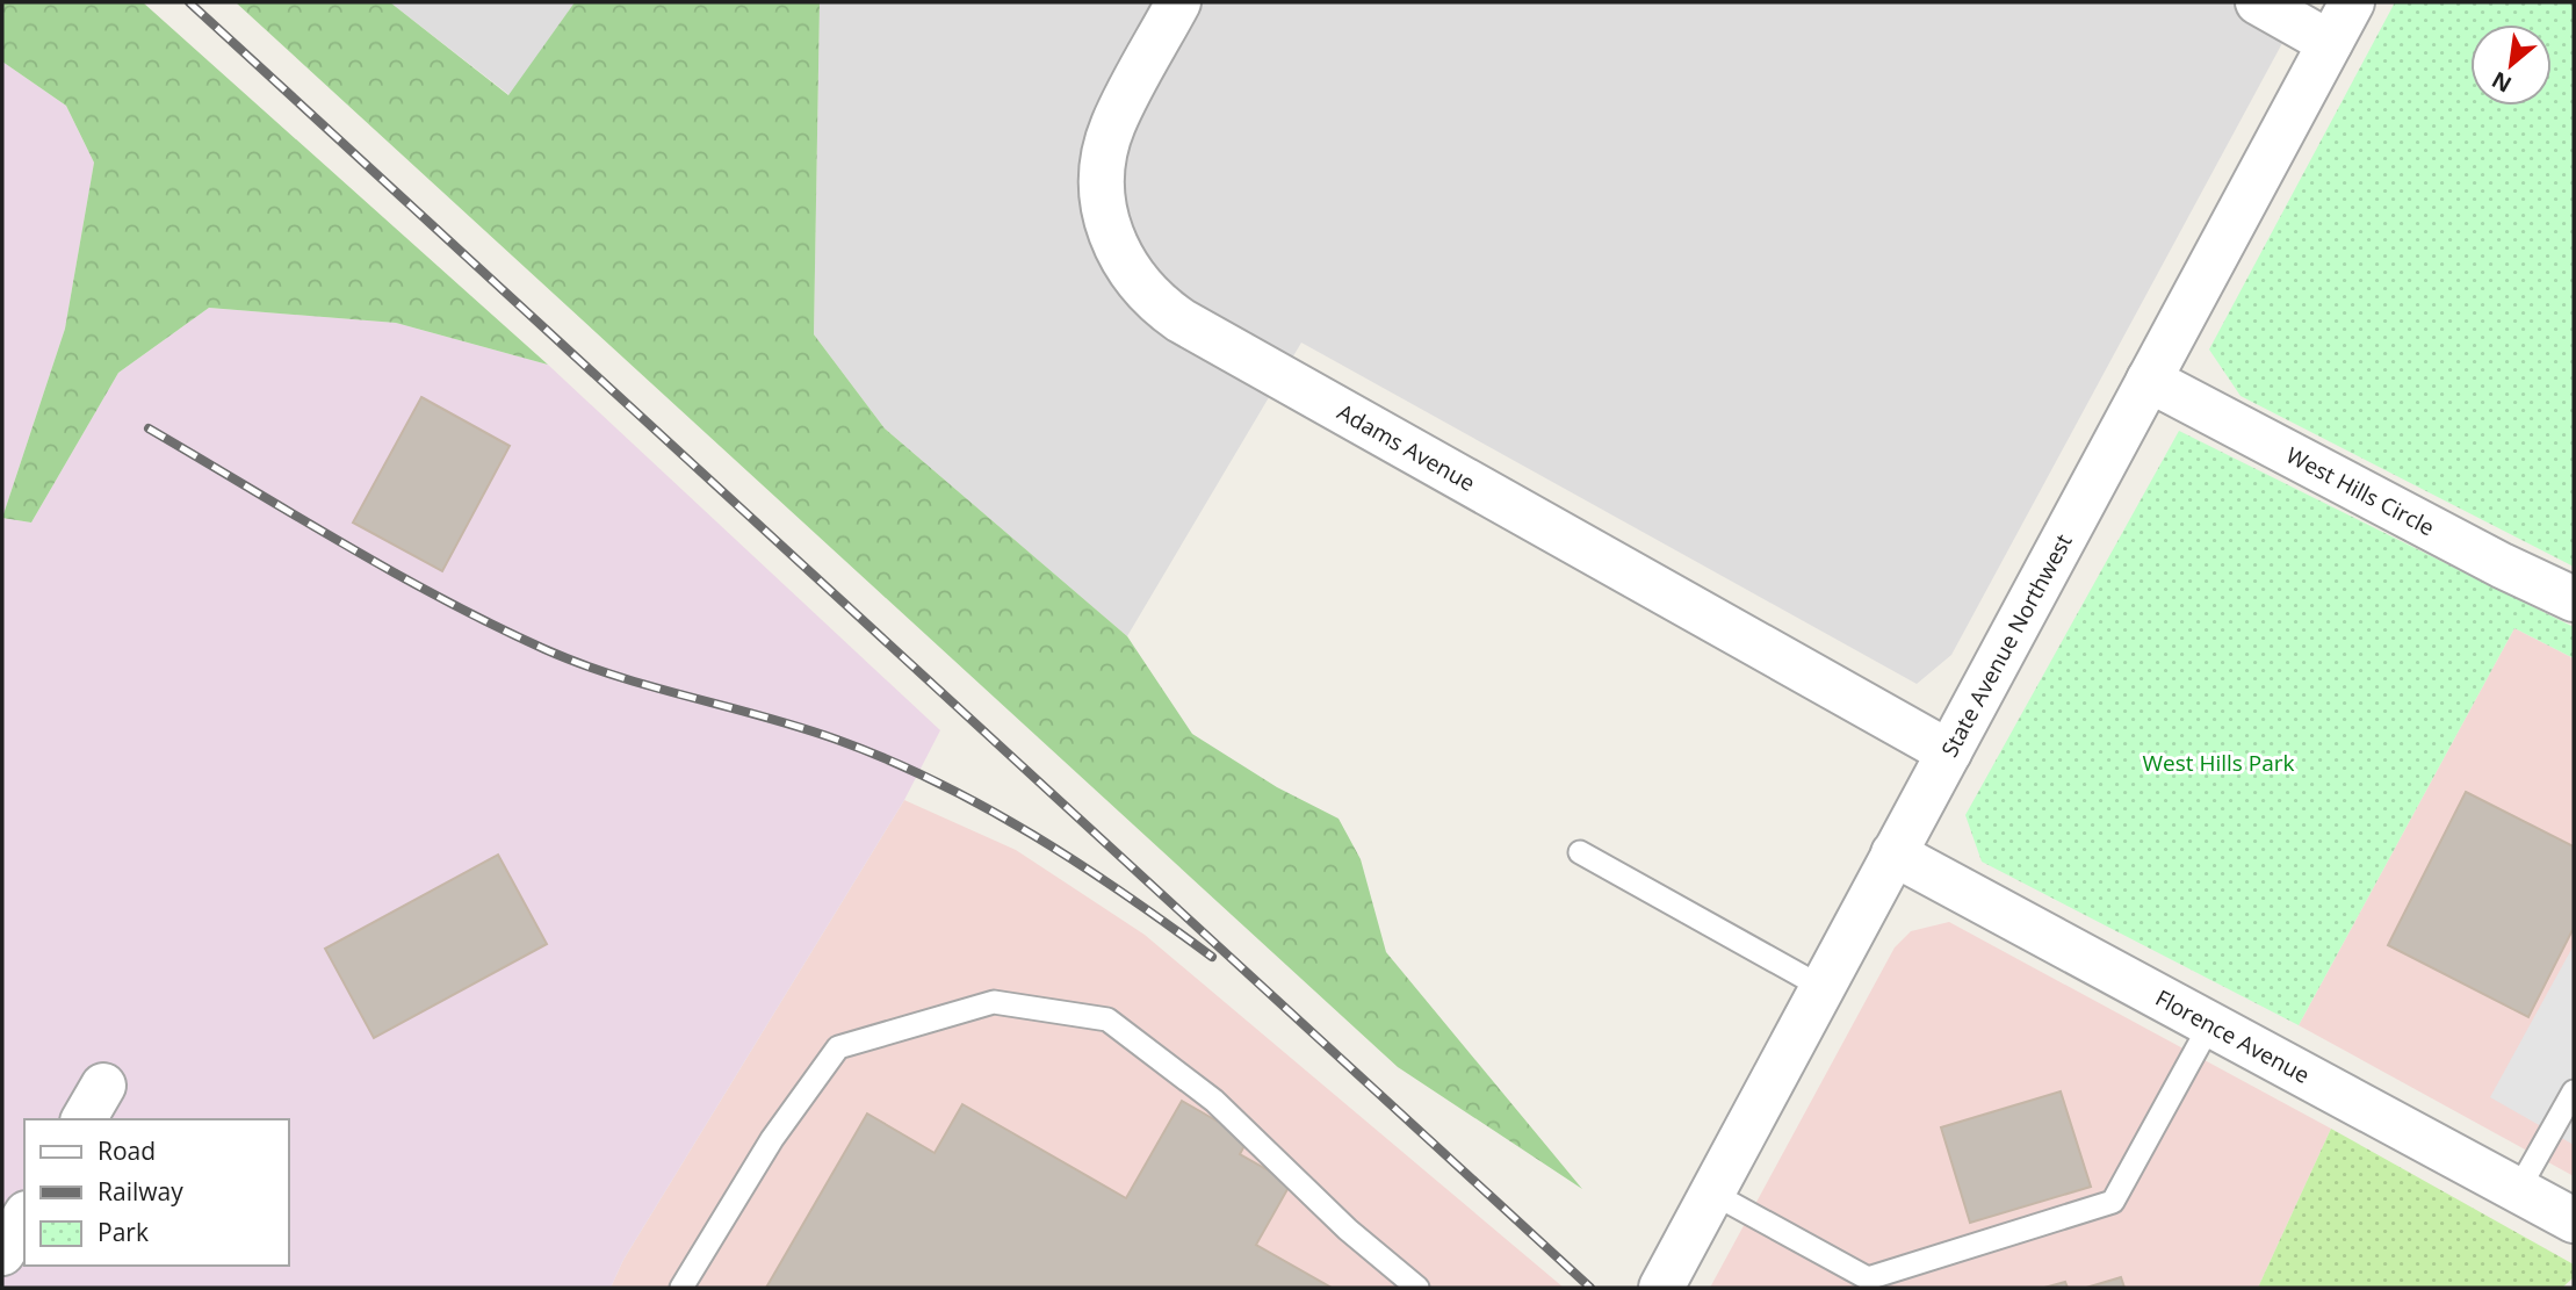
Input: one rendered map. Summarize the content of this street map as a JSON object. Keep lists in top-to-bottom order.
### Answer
{
  "streets": {
    "street": [
      "Adams Avenue",
      "West Hills Circle",
      "State Avenue Northwest",
      "Florence Avenue"
    ]
  },
  "crossings": [
    ["Adams Avenue", "State Avenue Northwest"],
    ["West Hills Circle", "State Avenue Northwest"],
    ["State Avenue Northwest", "Florence Avenue"]
  ],
  "parks": ["West Hills Park"],
  "legend": ["Road", "Railway", "Park"],
  "north": "bottom left"
}
